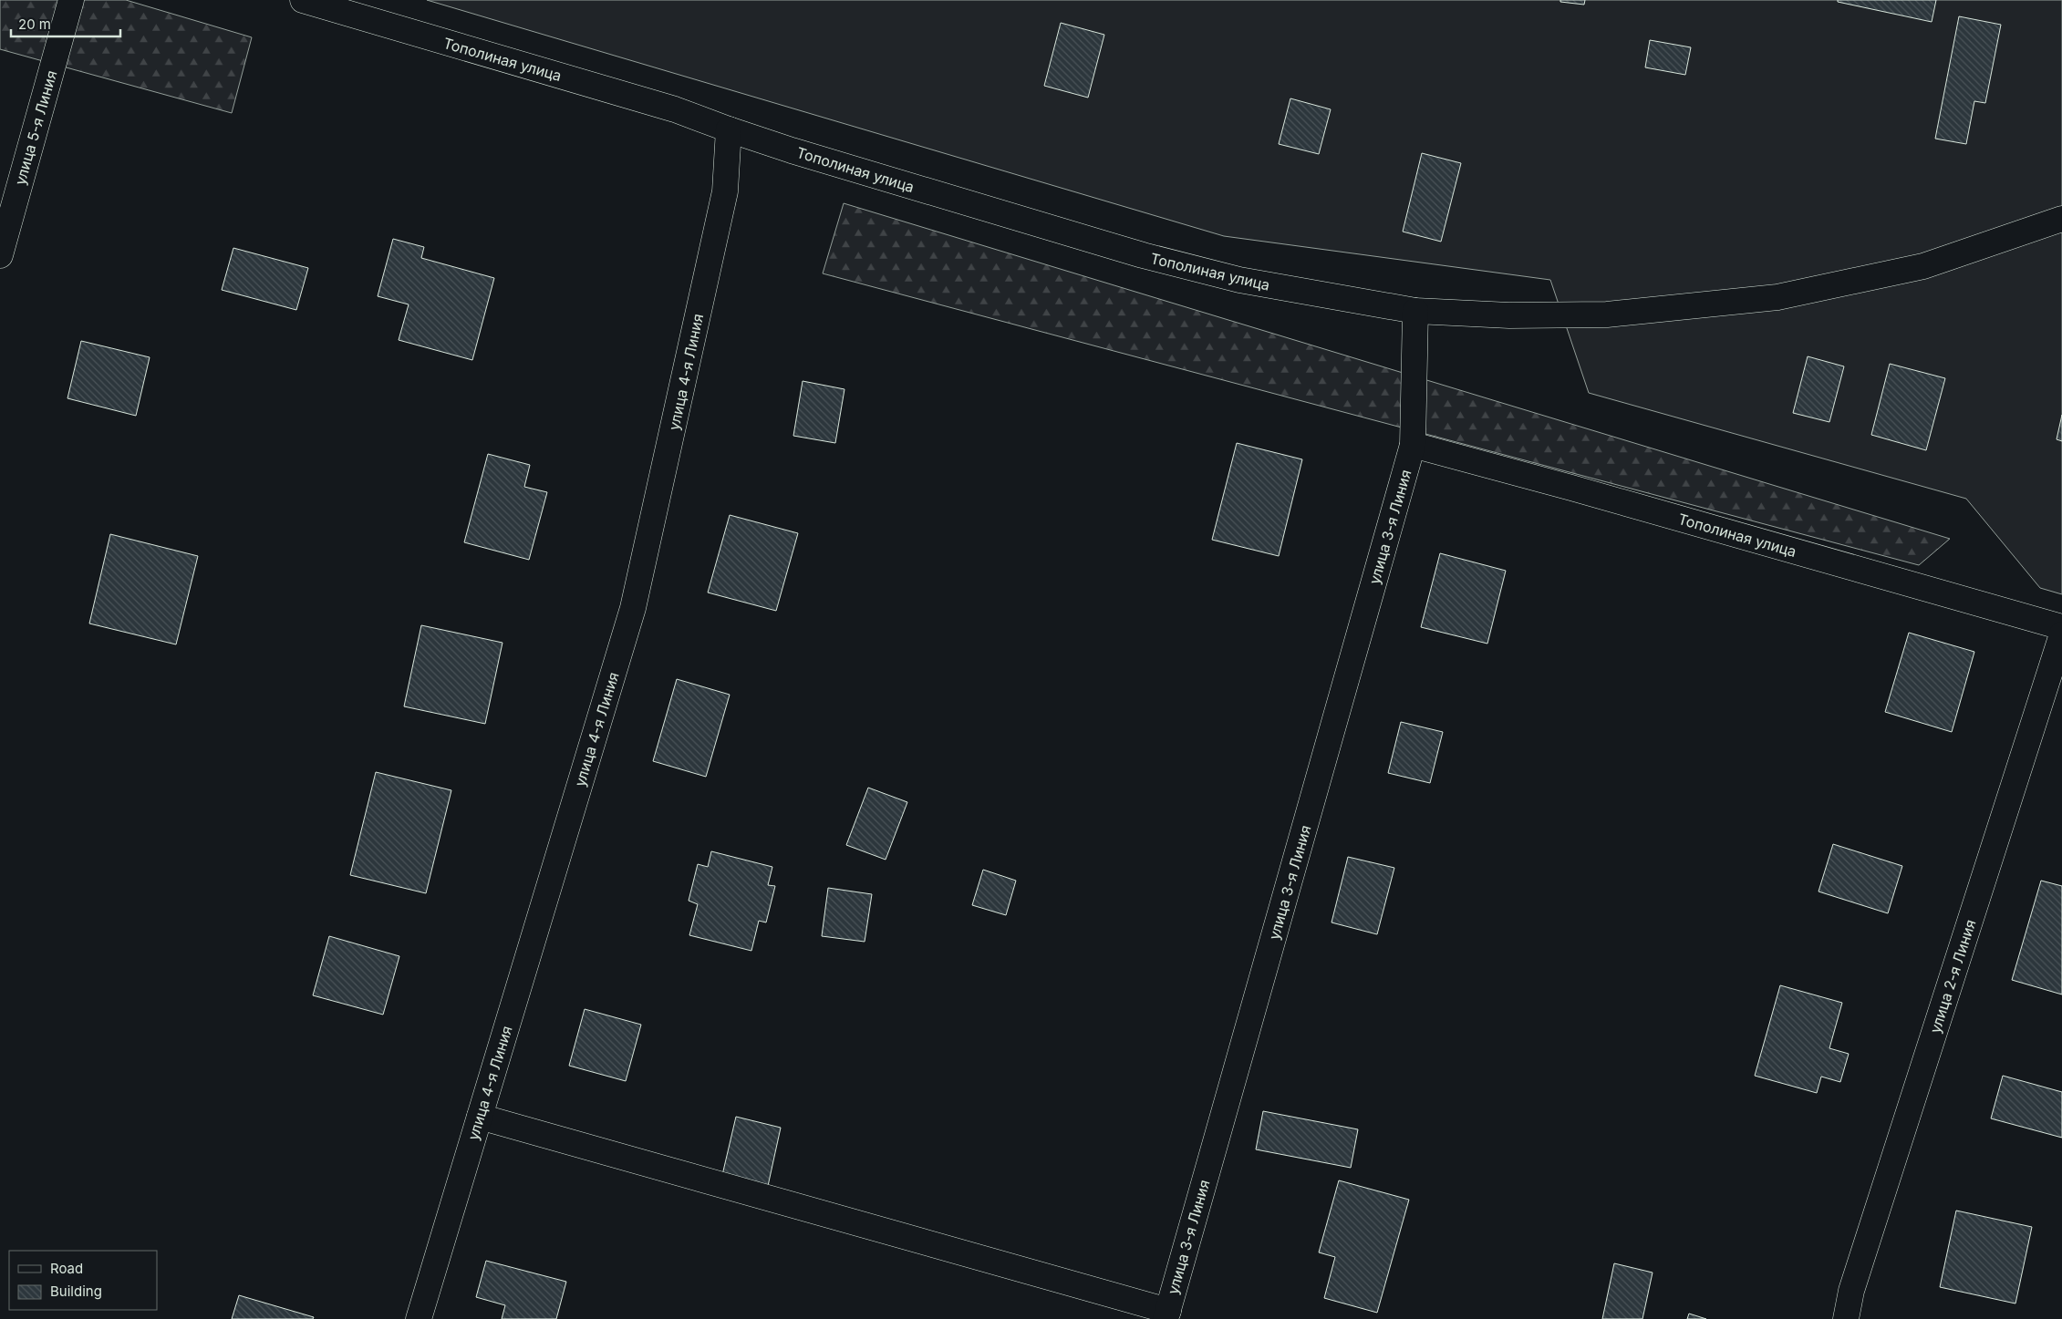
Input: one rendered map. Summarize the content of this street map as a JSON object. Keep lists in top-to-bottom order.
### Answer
{
  "streets": {
    "street": [
      "Тополиная улица",
      "улица 5-я Линия",
      "улица 4-я Линия",
      "улица 3-я Линия",
      "улица 2-я Линия"
    ]
  },
  "crossings": [
    ["Тополиная улица", "улица 4-я Линия"],
    ["Тополиная улица", "улица 3-я Линия"]
  ],
  "legend": ["Road", "Building"],
  "scale_bar": "20 m"
}
